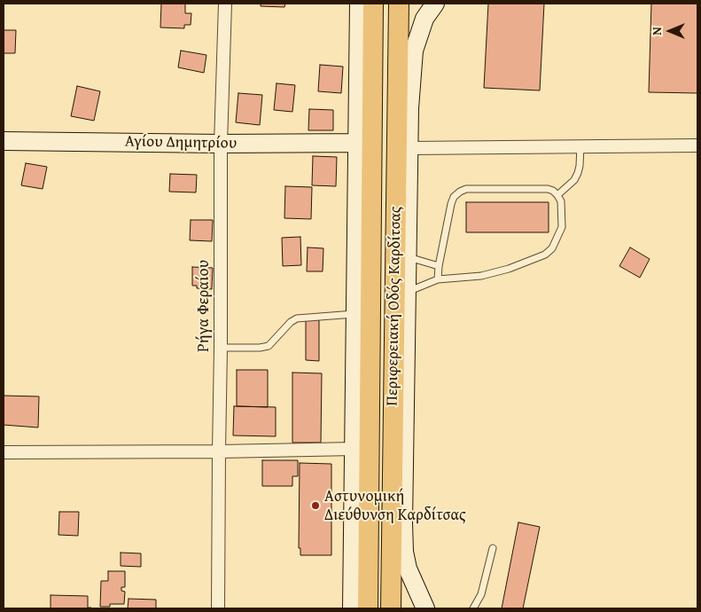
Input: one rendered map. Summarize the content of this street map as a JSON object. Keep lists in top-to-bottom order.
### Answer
{
  "streets": {
    "main road": ["Περιφερειακή Οδός Καρδίτσας"],
    "street": ["Αγίου Δημητρίου", "Ρήγα Φεραίου"]
  },
  "crossings": [
    ["Αγίου Δημητρίου", "Ρήγα Φεραίου"]
  ],
  "places": ["Αστυνομική Διεύθυνση Καρδίτσας"],
  "north": "left"
}
